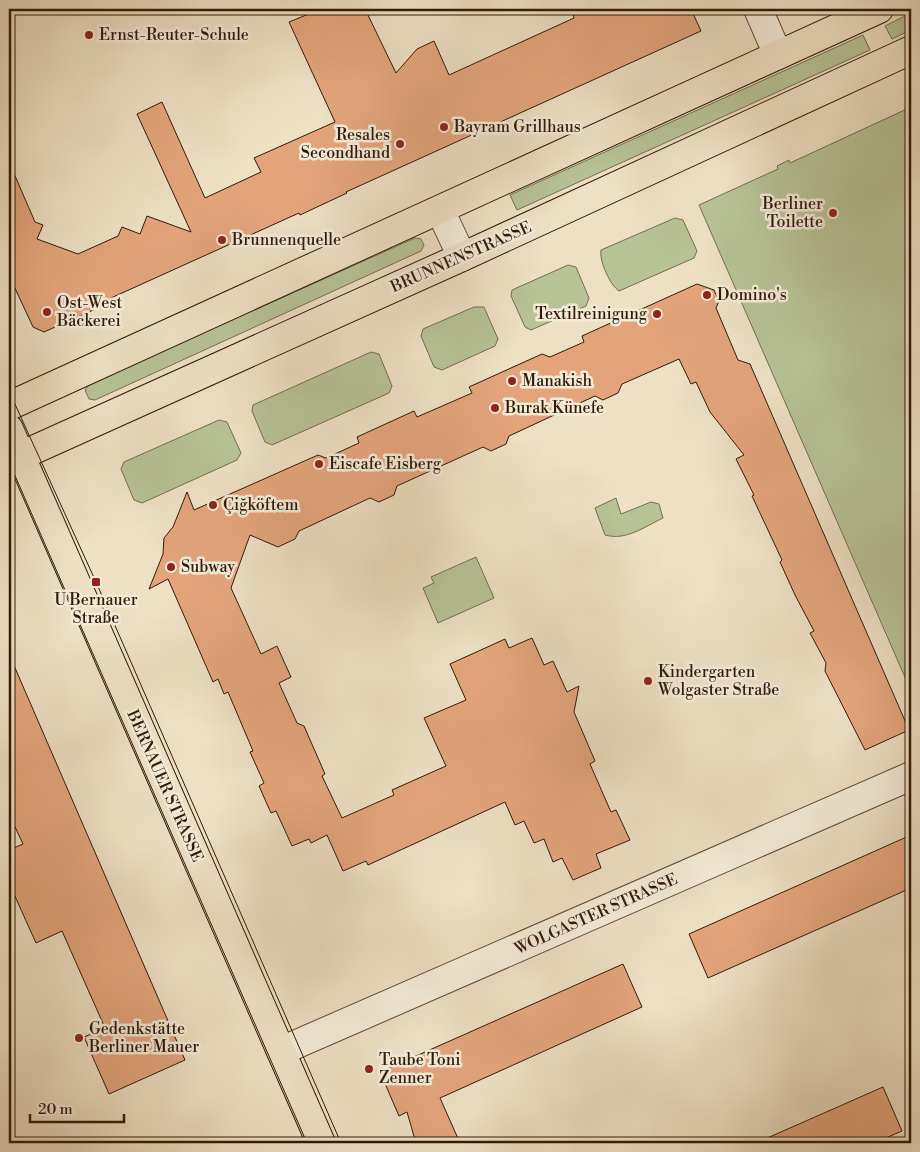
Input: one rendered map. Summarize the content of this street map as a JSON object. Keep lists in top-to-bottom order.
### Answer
{
  "streets": {
    "main road": ["BRUNNENSTRASSE", "BERNAUER STRASSE"],
    "street": ["WOLGASTER STRASSE"]
  },
  "crossings": [
    ["BRUNNENSTRASSE", "BERNAUER STRASSE"],
    ["BERNAUER STRASSE", "WOLGASTER STRASSE"]
  ],
  "places": {
    "other": [
      "Ernst-Reuter-Schule",
      "Bayram Grillhaus",
      "Resales Secondhand",
      "Berliner Toilette",
      "Brunnenquelle",
      "Domino's",
      "Ost-West Bäckerei",
      "Textilreinigung",
      "Manakish",
      "Burak Künefe",
      "Eiscafe Eisberg",
      "Çiğköftem",
      "Subway",
      "Kindergarten Wolgaster Straße",
      "Gedenkstätte Berliner Mauer",
      "Taube Toni Zenner"
    ],
    "transit": ["U Bernauer Straße"]
  },
  "scale_bar": "20 m"
}
